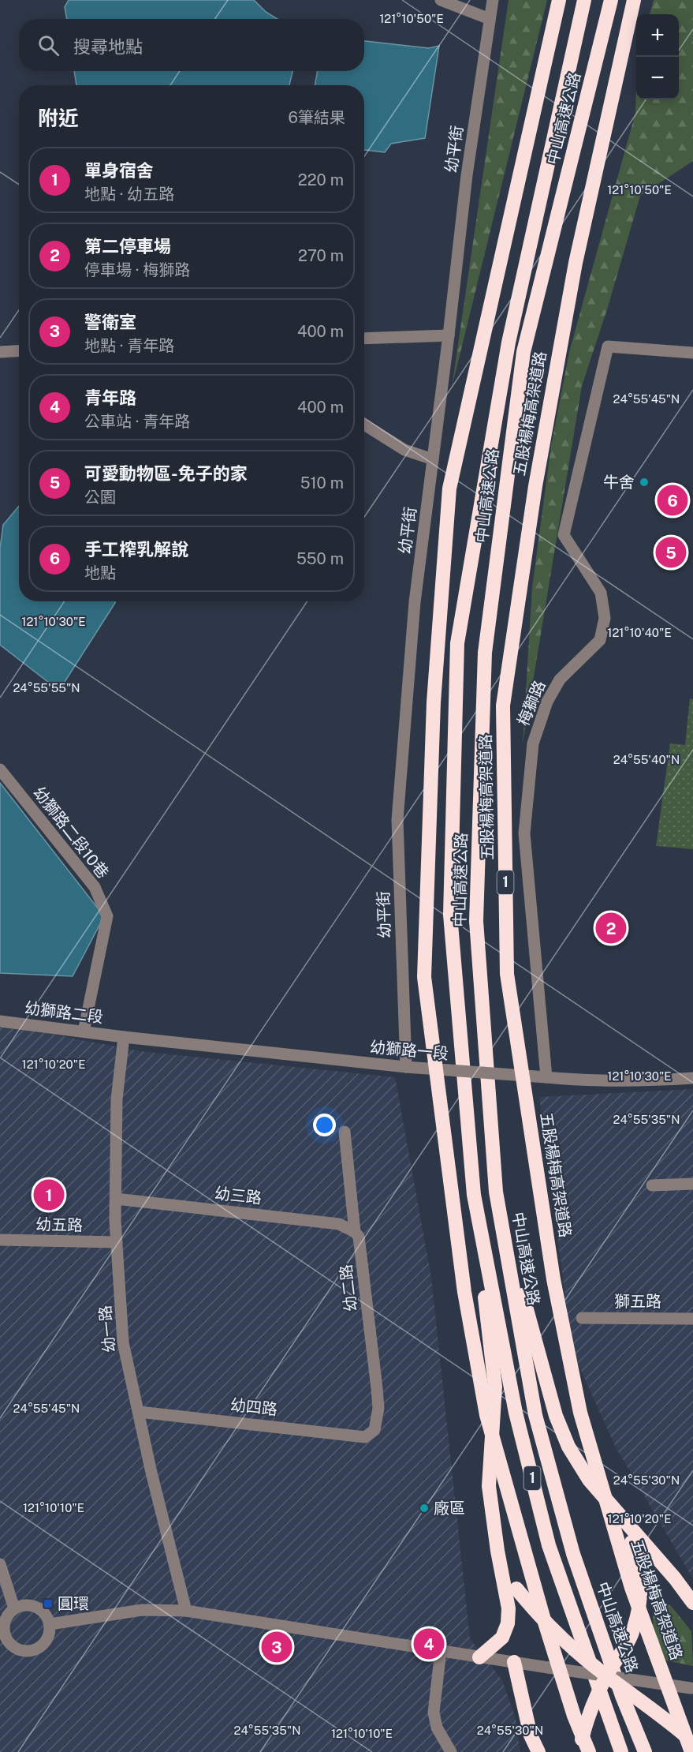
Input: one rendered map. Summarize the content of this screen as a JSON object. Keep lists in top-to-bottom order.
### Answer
{
  "streets": {
    "highway": ["中山高速公路", "五股楊梅高架道路", "1"],
    "street": [
      "幼平街",
      "梅獅路",
      "幼獅路二段10巷",
      "幼獅路二段",
      "幼獅路一段",
      "幼三路",
      "幼五路",
      "幼二路",
      "獅五路",
      "幼一路",
      "幼四路"
    ]
  },
  "crossings": [
    ["幼平街", "幼獅路一段"],
    ["梅獅路", "幼獅路一段"],
    ["幼獅路二段10巷", "幼獅路二段"],
    ["幼獅路二段", "幼獅路一段"],
    ["幼獅路二段", "幼一路"],
    ["幼獅路一段", "幼一路"],
    ["幼三路", "幼二路"],
    ["幼三路", "幼一路"],
    ["幼五路", "幼一路"],
    ["幼二路", "幼四路"],
    ["幼一路", "幼四路"]
  ],
  "places": {
    "other": ["牛舍", "廠區"],
    "transit": ["圓環"]
  },
  "page": {
    "map_buttons": ["+", "−"],
    "search": "搜尋地點",
    "heading": ["附近", "6筆結果"],
    "list": [
      {
        "mark": "1",
        "name": "單身宿舍",
        "note": "地點 · 幼五路",
        "value": "220 m"
      },
      {
        "mark": "2",
        "name": "第二停車場",
        "note": "停車場 · 梅獅路",
        "value": "270 m"
      },
      {
        "mark": "3",
        "name": "警衛室",
        "note": "地點 · 青年路",
        "value": "400 m"
      },
      {
        "mark": "4",
        "name": "青年路",
        "note": "公車站 · 青年路",
        "value": "400 m"
      },
      {
        "mark": "5",
        "name": "可愛動物區-免子的家",
        "note": "公園",
        "value": "510 m"
      },
      {
        "mark": "6",
        "name": "手工榨乳解說",
        "note": "地點",
        "value": "550 m"
      }
    ],
    "pins": [
      "6",
      "5",
      "2",
      "1",
      "4",
      "3"
    ]
  },
  "coordinates": [
    "121°10'50\"E",
    "24°55'45\"N",
    "121°10'30\"E",
    "121°10'40\"E",
    "24°55'55\"N",
    "24°55'40\"N",
    "121°10'20\"E",
    "24°55'35\"N",
    "24°55'30\"N",
    "121°10'10\"E"
  ]
}
